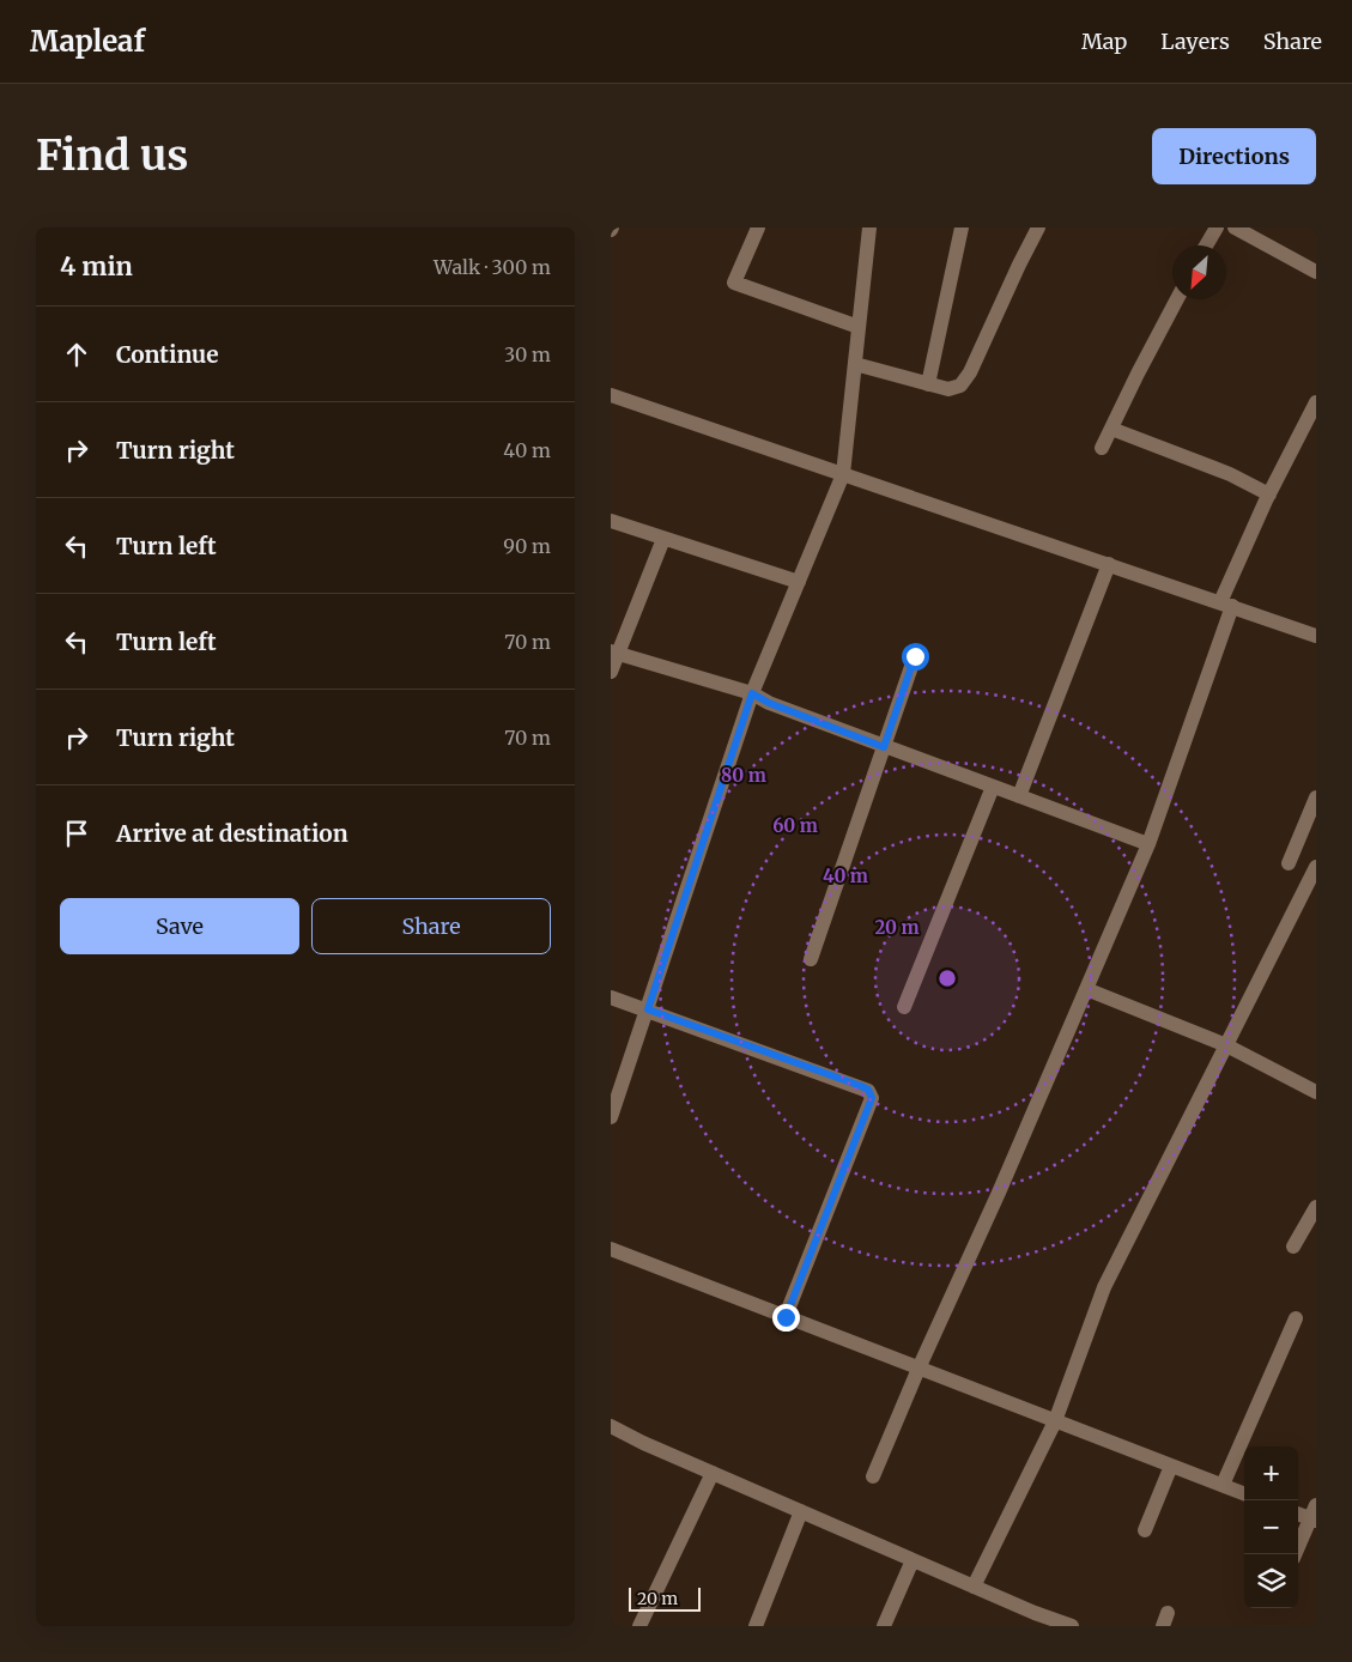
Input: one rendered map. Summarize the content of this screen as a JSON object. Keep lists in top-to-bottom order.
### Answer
{
  "scale_bar": "20 m",
  "north": "bottom left",
  "page": {
    "header": "Mapleaf",
    "nav": ["Map", "Layers", "Share"],
    "buttons": [
      "Directions",
      ["Save", "Share"]
    ],
    "title": "Find us",
    "heading": ["4 min", "Walk · 300 m"],
    "list": [
      ["Continue", "30 m"],
      ["Turn right", "40 m"],
      ["Turn left", "90 m"],
      ["Turn left", "70 m"],
      ["Turn right", "70 m"],
      "Arrive at destination"
    ],
    "map_buttons": ["+", "−"],
    "scale": "20 m"
  },
  "rings": [
    "80 m",
    "60 m",
    "40 m",
    "20 m"
  ]
}
